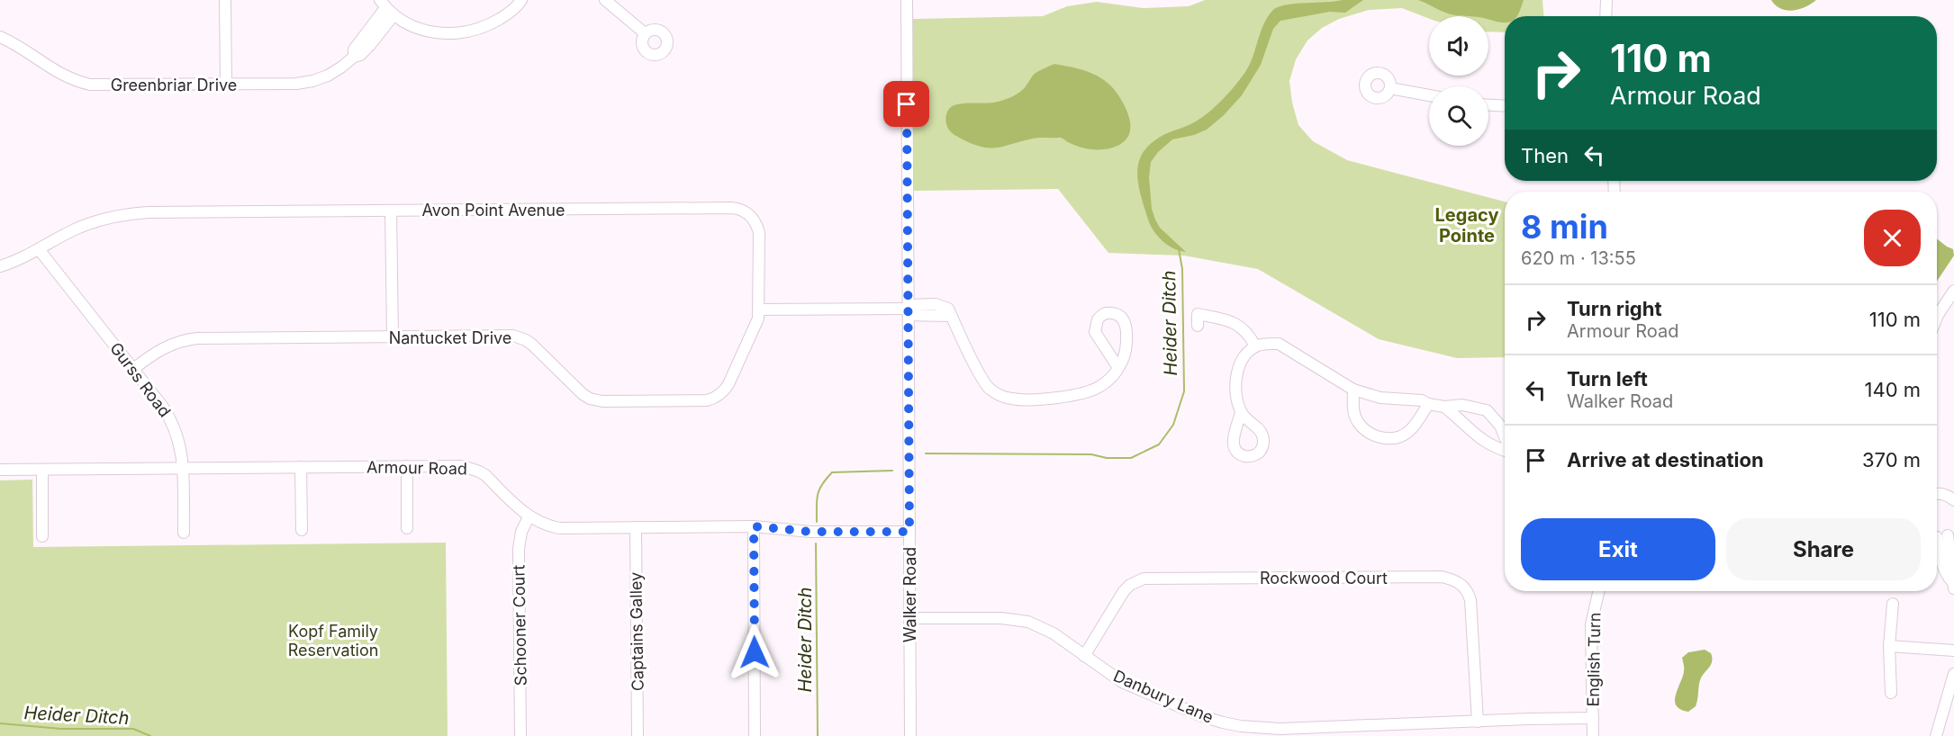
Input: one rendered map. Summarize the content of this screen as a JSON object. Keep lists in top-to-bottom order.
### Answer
{
  "streets": {
    "street": [
      "Greenbriar Drive",
      "Avon Point Avenue",
      "Nantucket Drive",
      "Gurss Road",
      "Armour Road",
      "Rockwood Court",
      "Walker Road",
      "Schooner Court",
      "Captains Galley",
      "English Turn",
      "Danbury Lane"
    ]
  },
  "crossings": [
    ["Avon Point Avenue", "Nantucket Drive"],
    ["Avon Point Avenue", "Gurss Road"],
    ["Nantucket Drive", "Gurss Road"],
    ["Gurss Road", "Armour Road"],
    ["Armour Road", "Walker Road"],
    ["Armour Road", "Schooner Court"],
    ["Armour Road", "Captains Galley"],
    ["Rockwood Court", "Danbury Lane"],
    ["Walker Road", "Danbury Lane"],
    ["English Turn", "Danbury Lane"]
  ],
  "districts": ["Legacy Pointe"],
  "water": ["Heider Ditch"],
  "parks": ["Kopf Family Reservation"],
  "page": {
    "turn": ["110 m", "Armour Road"],
    "then": "Then",
    "heading": ["8 min", "620 m · 13:55"],
    "list": [
      {
        "name": "Turn right",
        "note": "Armour Road",
        "value": "110 m"
      },
      {
        "name": "Turn left",
        "note": "Walker Road",
        "value": "140 m"
      },
      {
        "name": "Arrive at destination",
        "value": "370 m"
      }
    ],
    "buttons": ["Exit", "Share"]
  }
}
